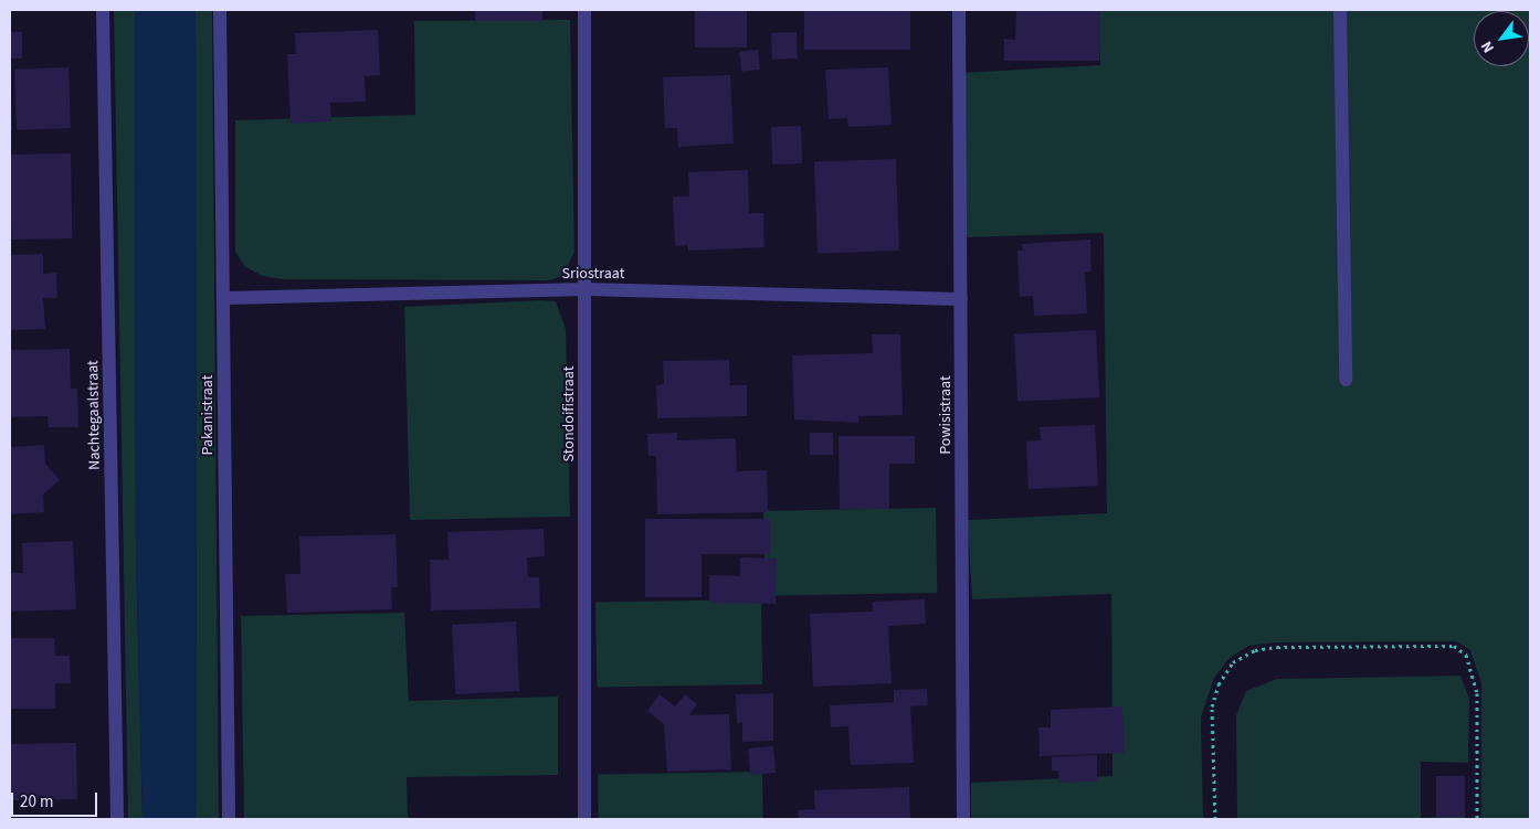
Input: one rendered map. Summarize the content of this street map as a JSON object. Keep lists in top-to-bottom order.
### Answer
{
  "streets": {
    "street": [
      "Sriostraat",
      "Stondoifistraat",
      "Nachtegaalstraat",
      "Pakanistraat",
      "Powisistraat"
    ]
  },
  "crossings": [
    ["Sriostraat", "Stondoifistraat"],
    ["Sriostraat", "Pakanistraat"],
    ["Sriostraat", "Powisistraat"]
  ],
  "scale_bar": "20 m",
  "north": "bottom left"
}
